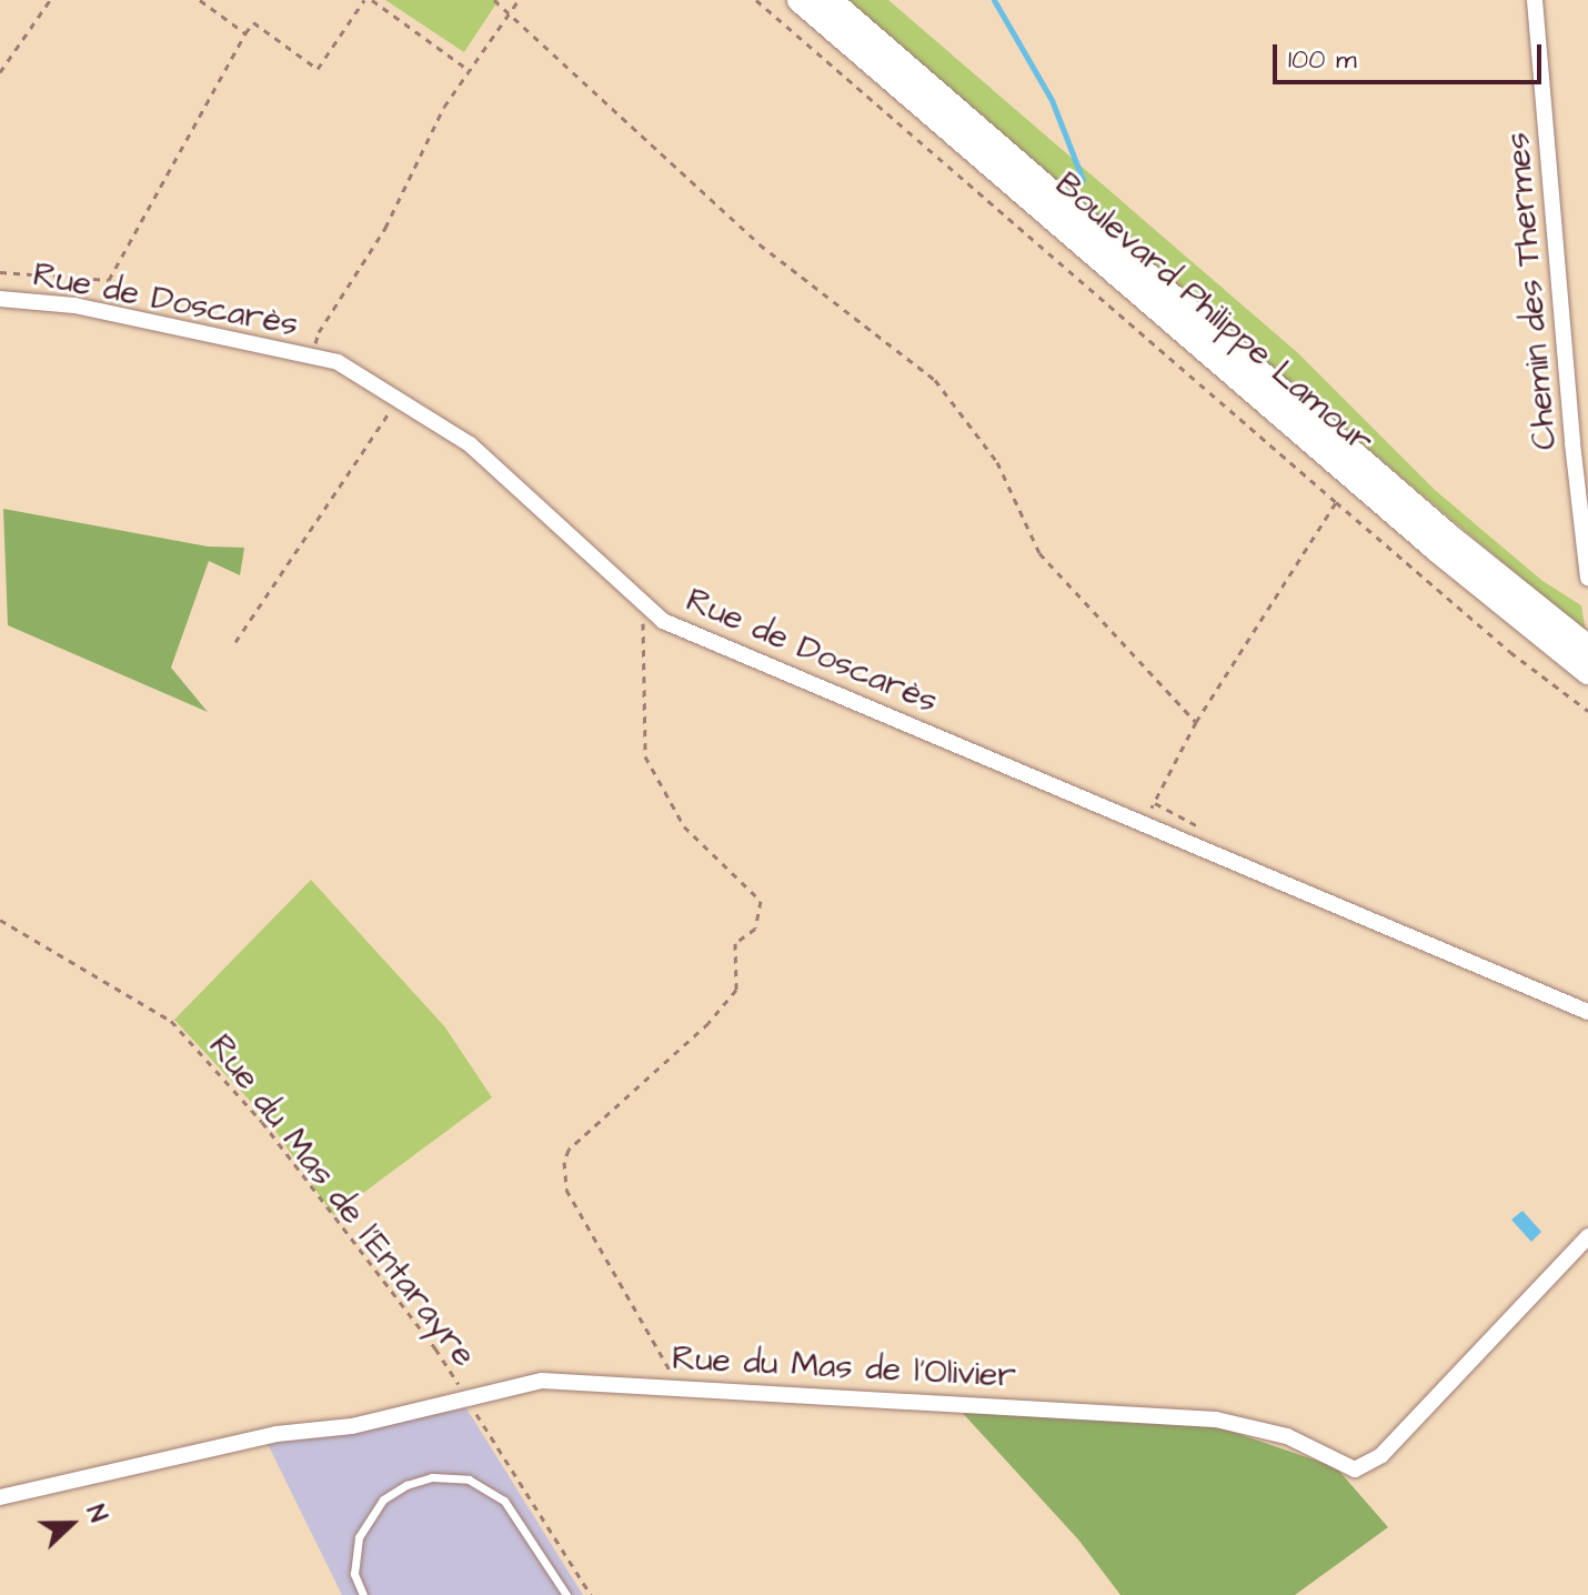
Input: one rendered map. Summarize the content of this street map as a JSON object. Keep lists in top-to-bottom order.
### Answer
{
  "streets": {
    "main road": ["Boulevard Philippe Lamour"],
    "street": ["Chemin des Thermes", "Rue de Doscarès", "Rue du Mas de l'Olivier"],
    "path": ["Rue du Mas de l'Entarayre"]
  },
  "crossings": [
    ["Rue du Mas de l'Entarayre", "Rue du Mas de l'Olivier"]
  ],
  "scale_bar": "100 m",
  "north": "right"
}
